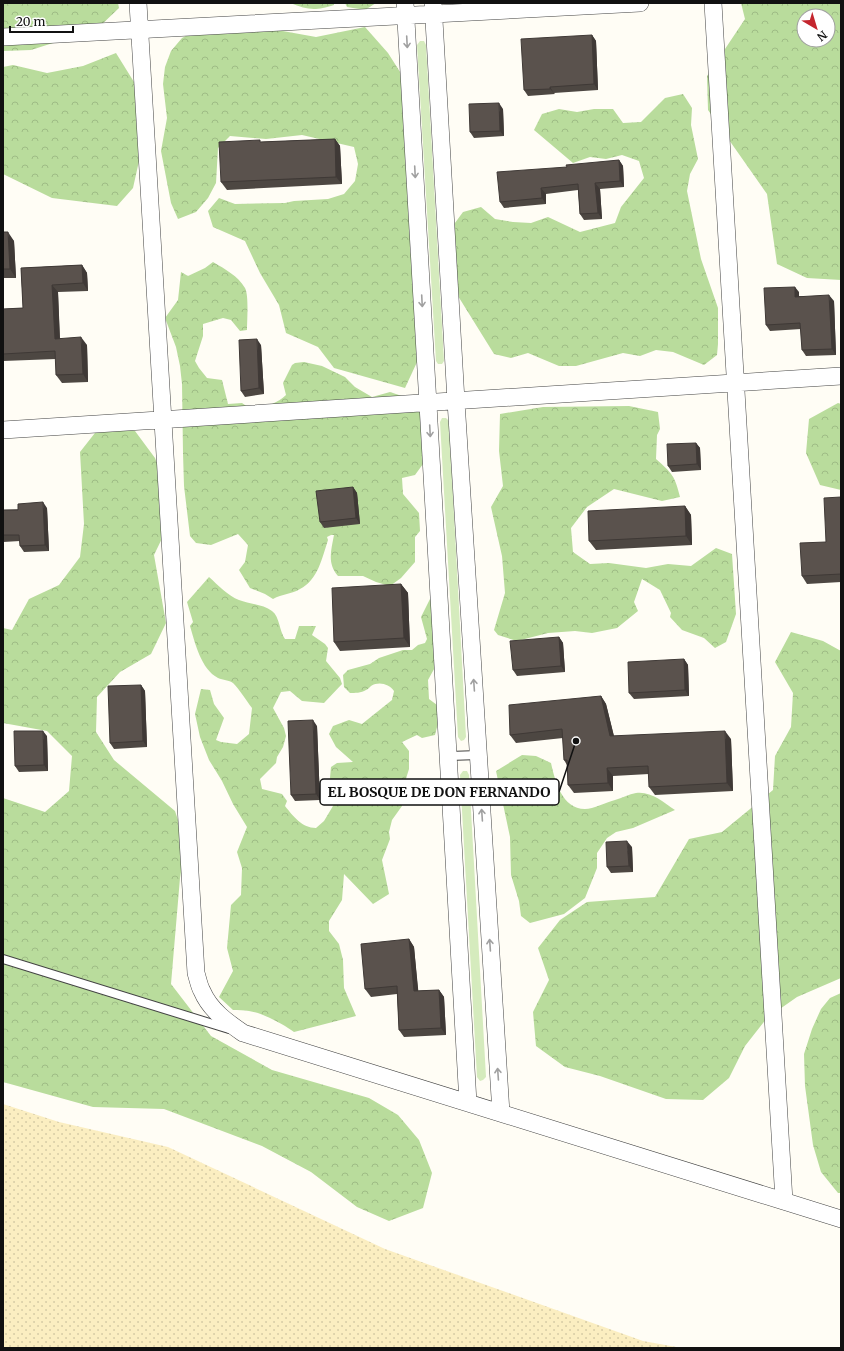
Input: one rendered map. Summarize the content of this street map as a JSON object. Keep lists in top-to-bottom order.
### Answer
{
  "places": ["EL BOSQUE DE DON FERNANDO"],
  "scale_bar": "20 m",
  "north": "bottom right"
}
